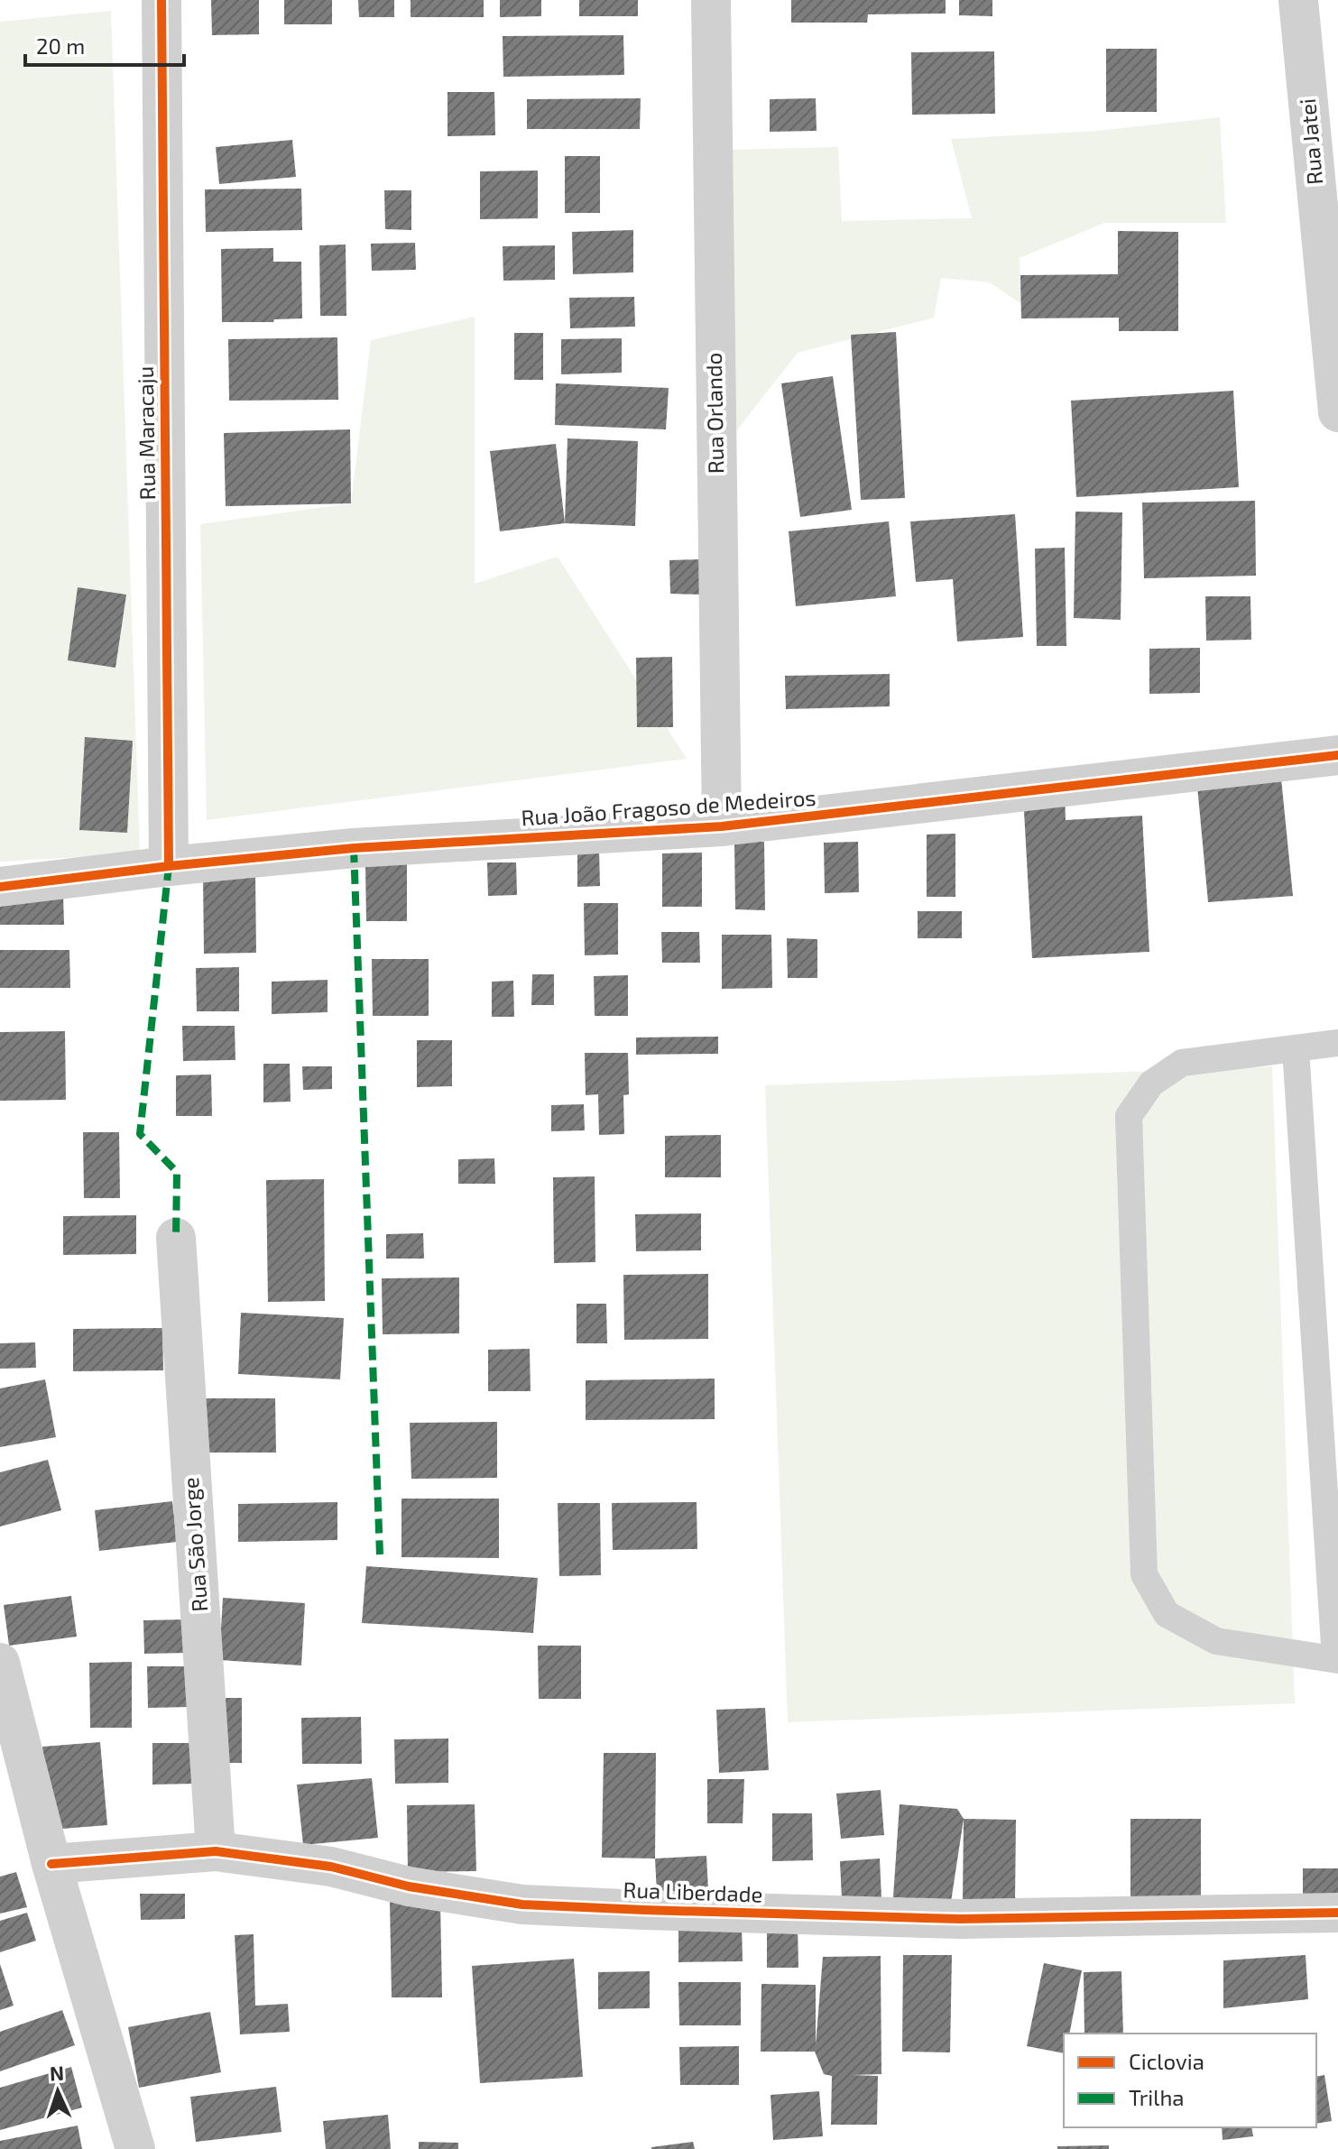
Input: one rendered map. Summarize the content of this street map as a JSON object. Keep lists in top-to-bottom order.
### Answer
{
  "streets": {
    "street": [
      "Rua Jatei",
      "Rua Orlando",
      "Rua Maracaju",
      "Rua João Fragoso de Medeiros",
      "Rua São Jorge",
      "Rua Liberdade"
    ]
  },
  "crossings": [
    ["Rua Orlando", "Rua João Fragoso de Medeiros"],
    ["Rua Maracaju", "Rua João Fragoso de Medeiros"],
    ["Rua São Jorge", "Rua Liberdade"]
  ],
  "legend": ["Ciclovia", "Trilha"],
  "scale_bar": "20 m",
  "north": "top"
}
